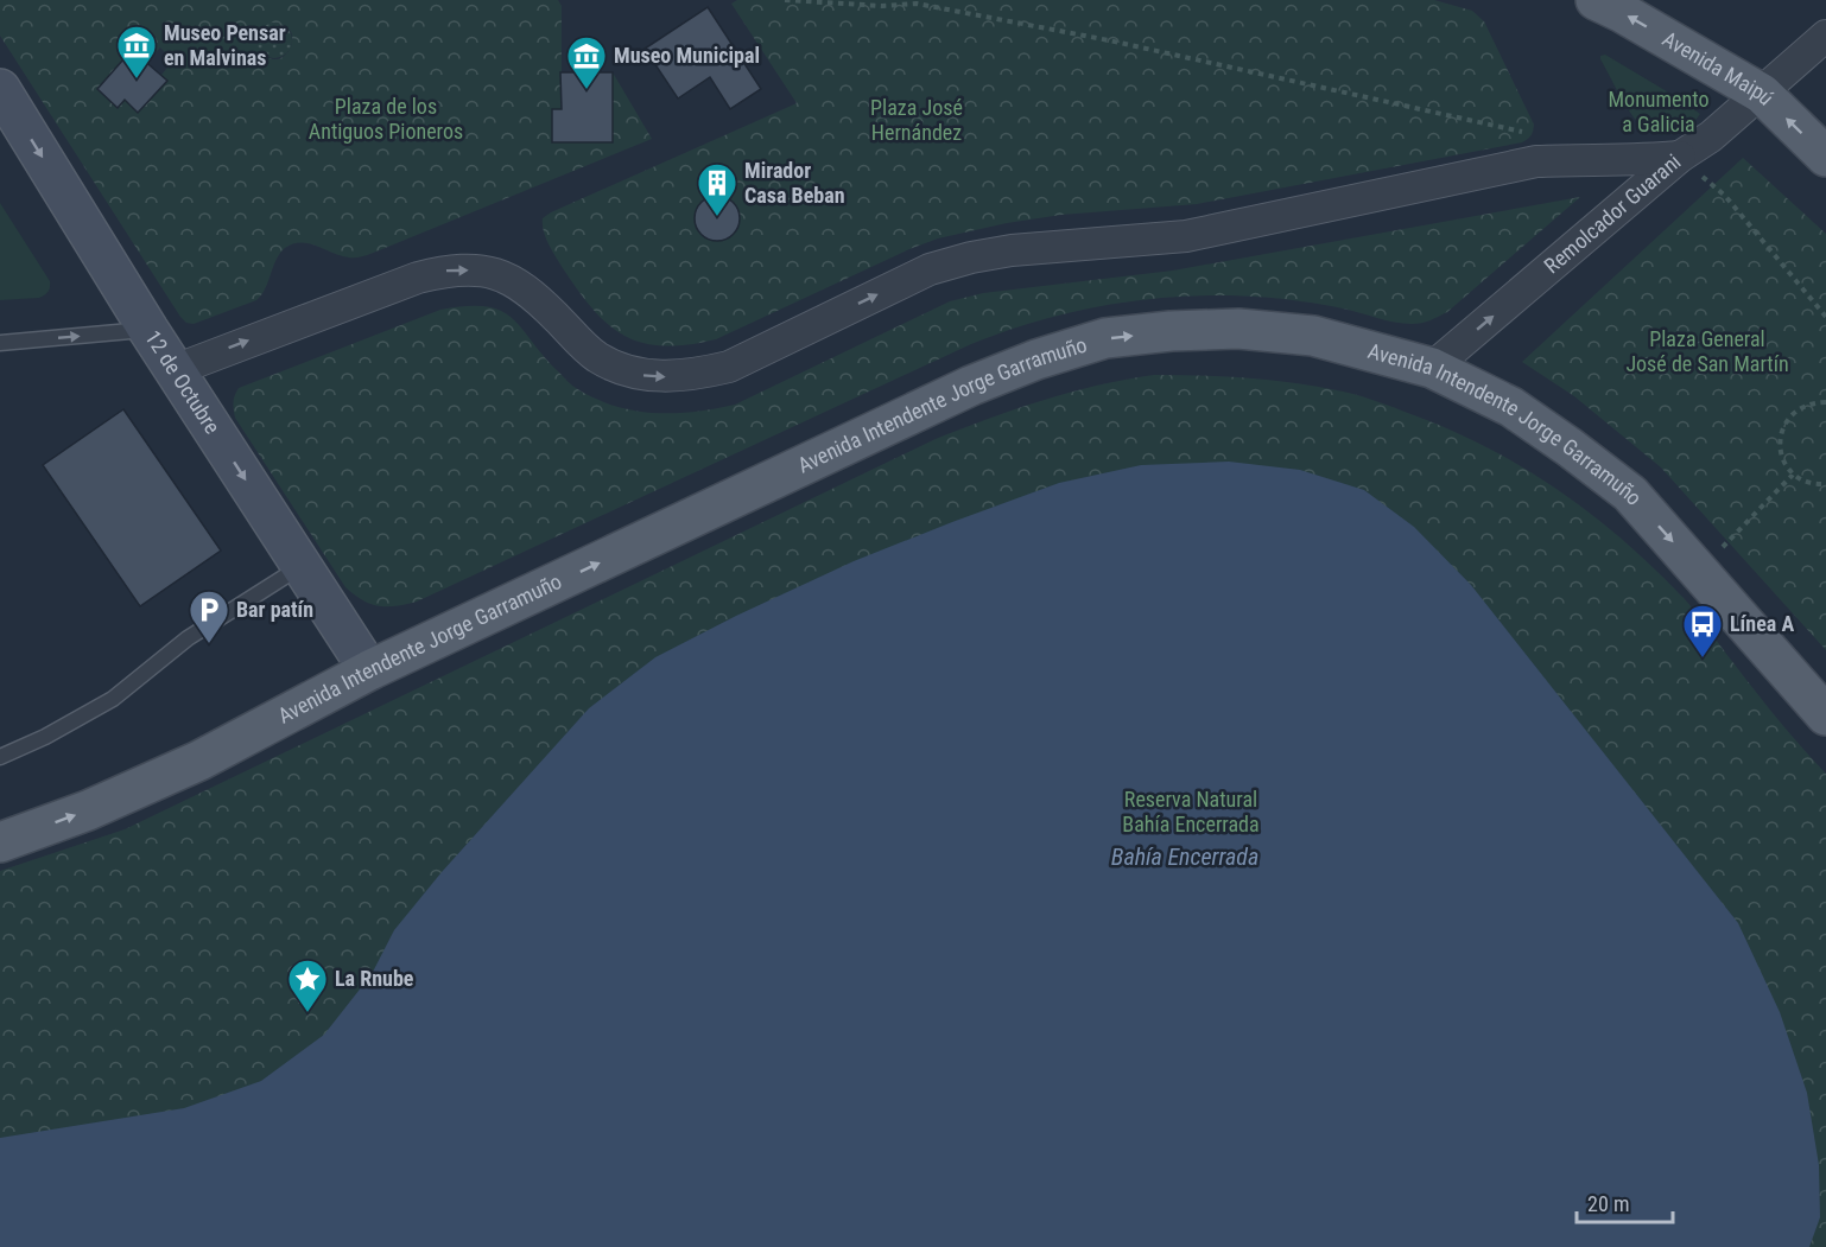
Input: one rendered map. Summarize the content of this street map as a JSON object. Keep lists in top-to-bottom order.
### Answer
{
  "streets": {
    "main road": ["Avenida Maipú", "12 de Octubre", "Avenida Intendente Jorge Garramuño"],
    "street": ["Remolcador Guarani"]
  },
  "crossings": [
    ["Avenida Maipú", "Remolcador Guarani"],
    ["Remolcador Guarani", "Avenida Intendente Jorge Garramuño"],
    ["12 de Octubre", "Avenida Intendente Jorge Garramuño"]
  ],
  "one_way": [
    "Avenida Maipú",
    "Remolcador Guarani",
    "12 de Octubre",
    "Avenida Intendente Jorge Garramuño"
  ],
  "water": ["Bahía Encerrada"],
  "parks": [
    "Monumento a Galicia",
    "Plaza de los Antiguos Pioneros",
    "Plaza José Hernández",
    "Plaza General José de San Martín",
    "Reserva Natural Bahía Encerrada"
  ],
  "places": {
    "museum": ["Museo Pensar en Malvinas", "Museo Municipal"],
    "building": ["Mirador Casa Beban"],
    "parking": ["Bar patín"],
    "bus stop": ["Línea A"],
    "place": ["La Rnube"]
  },
  "scale_bar": "20 m"
}
